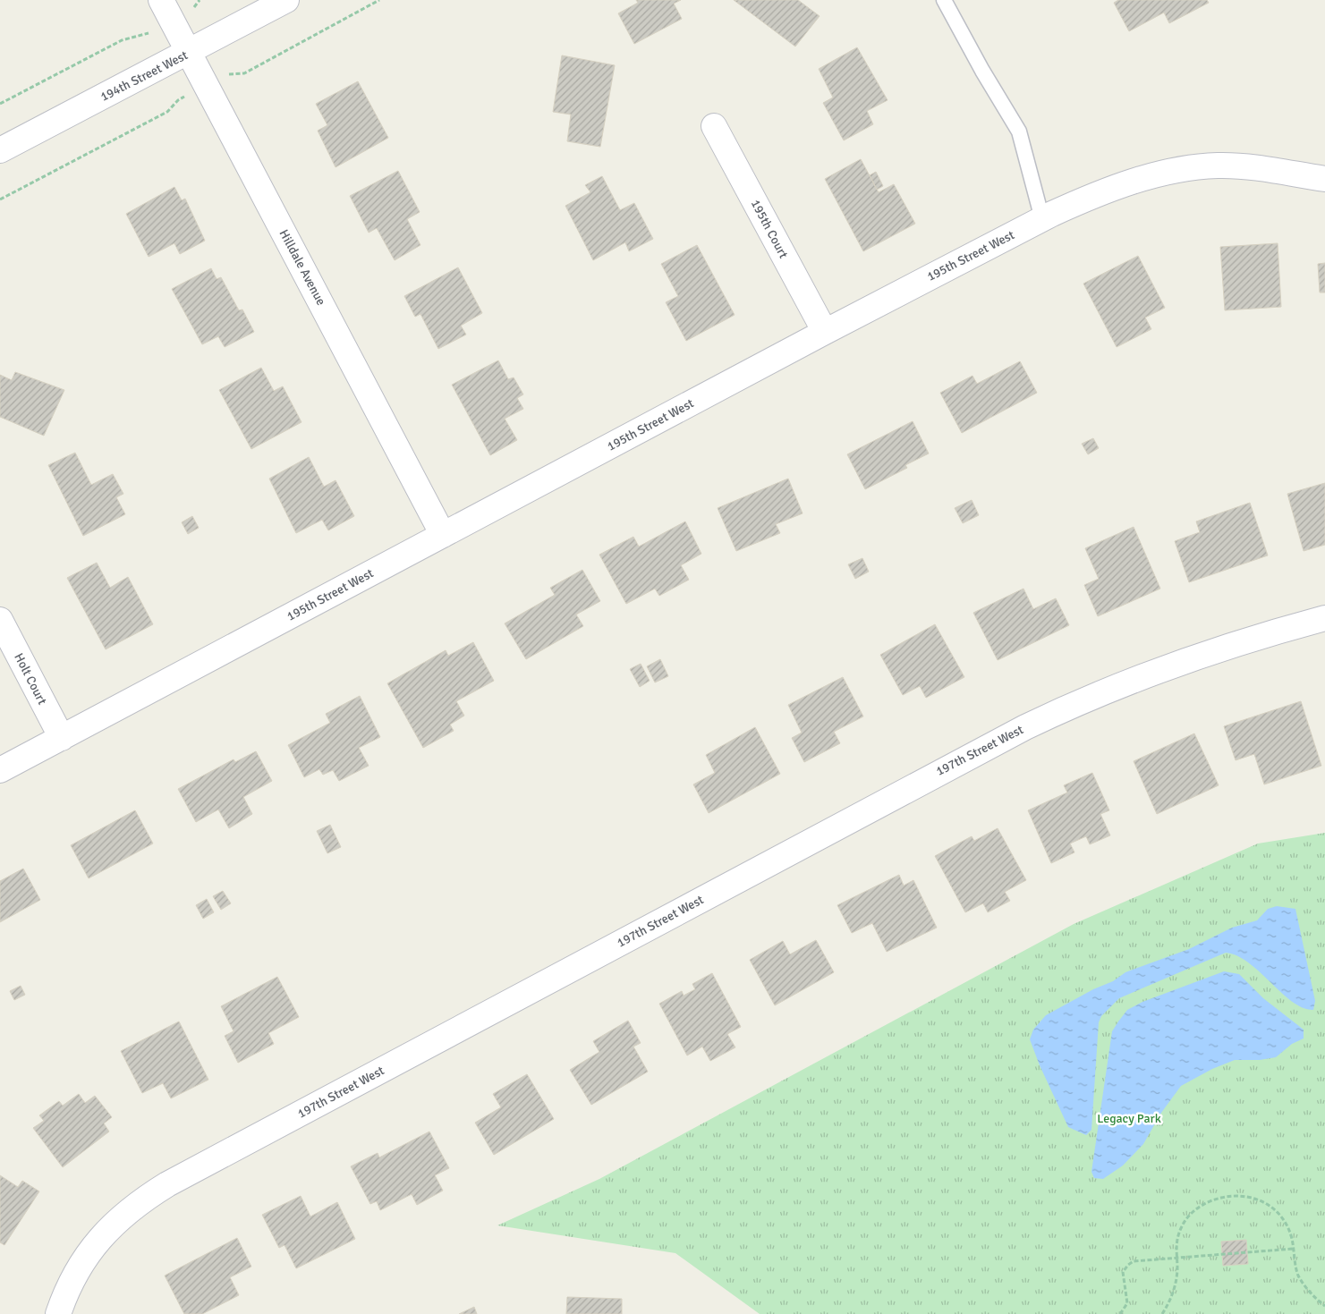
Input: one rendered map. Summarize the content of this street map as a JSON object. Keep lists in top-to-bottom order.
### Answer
{
  "streets": {
    "street": [
      "194th Street West",
      "195th Court",
      "195th Street West",
      "Hilldale Avenue",
      "Holt Court",
      "197th Street West"
    ]
  },
  "crossings": [
    ["194th Street West", "Hilldale Avenue"],
    ["195th Court", "195th Street West"],
    ["195th Street West", "Hilldale Avenue"],
    ["195th Street West", "Holt Court"]
  ],
  "parks": ["Legacy Park"]
}
